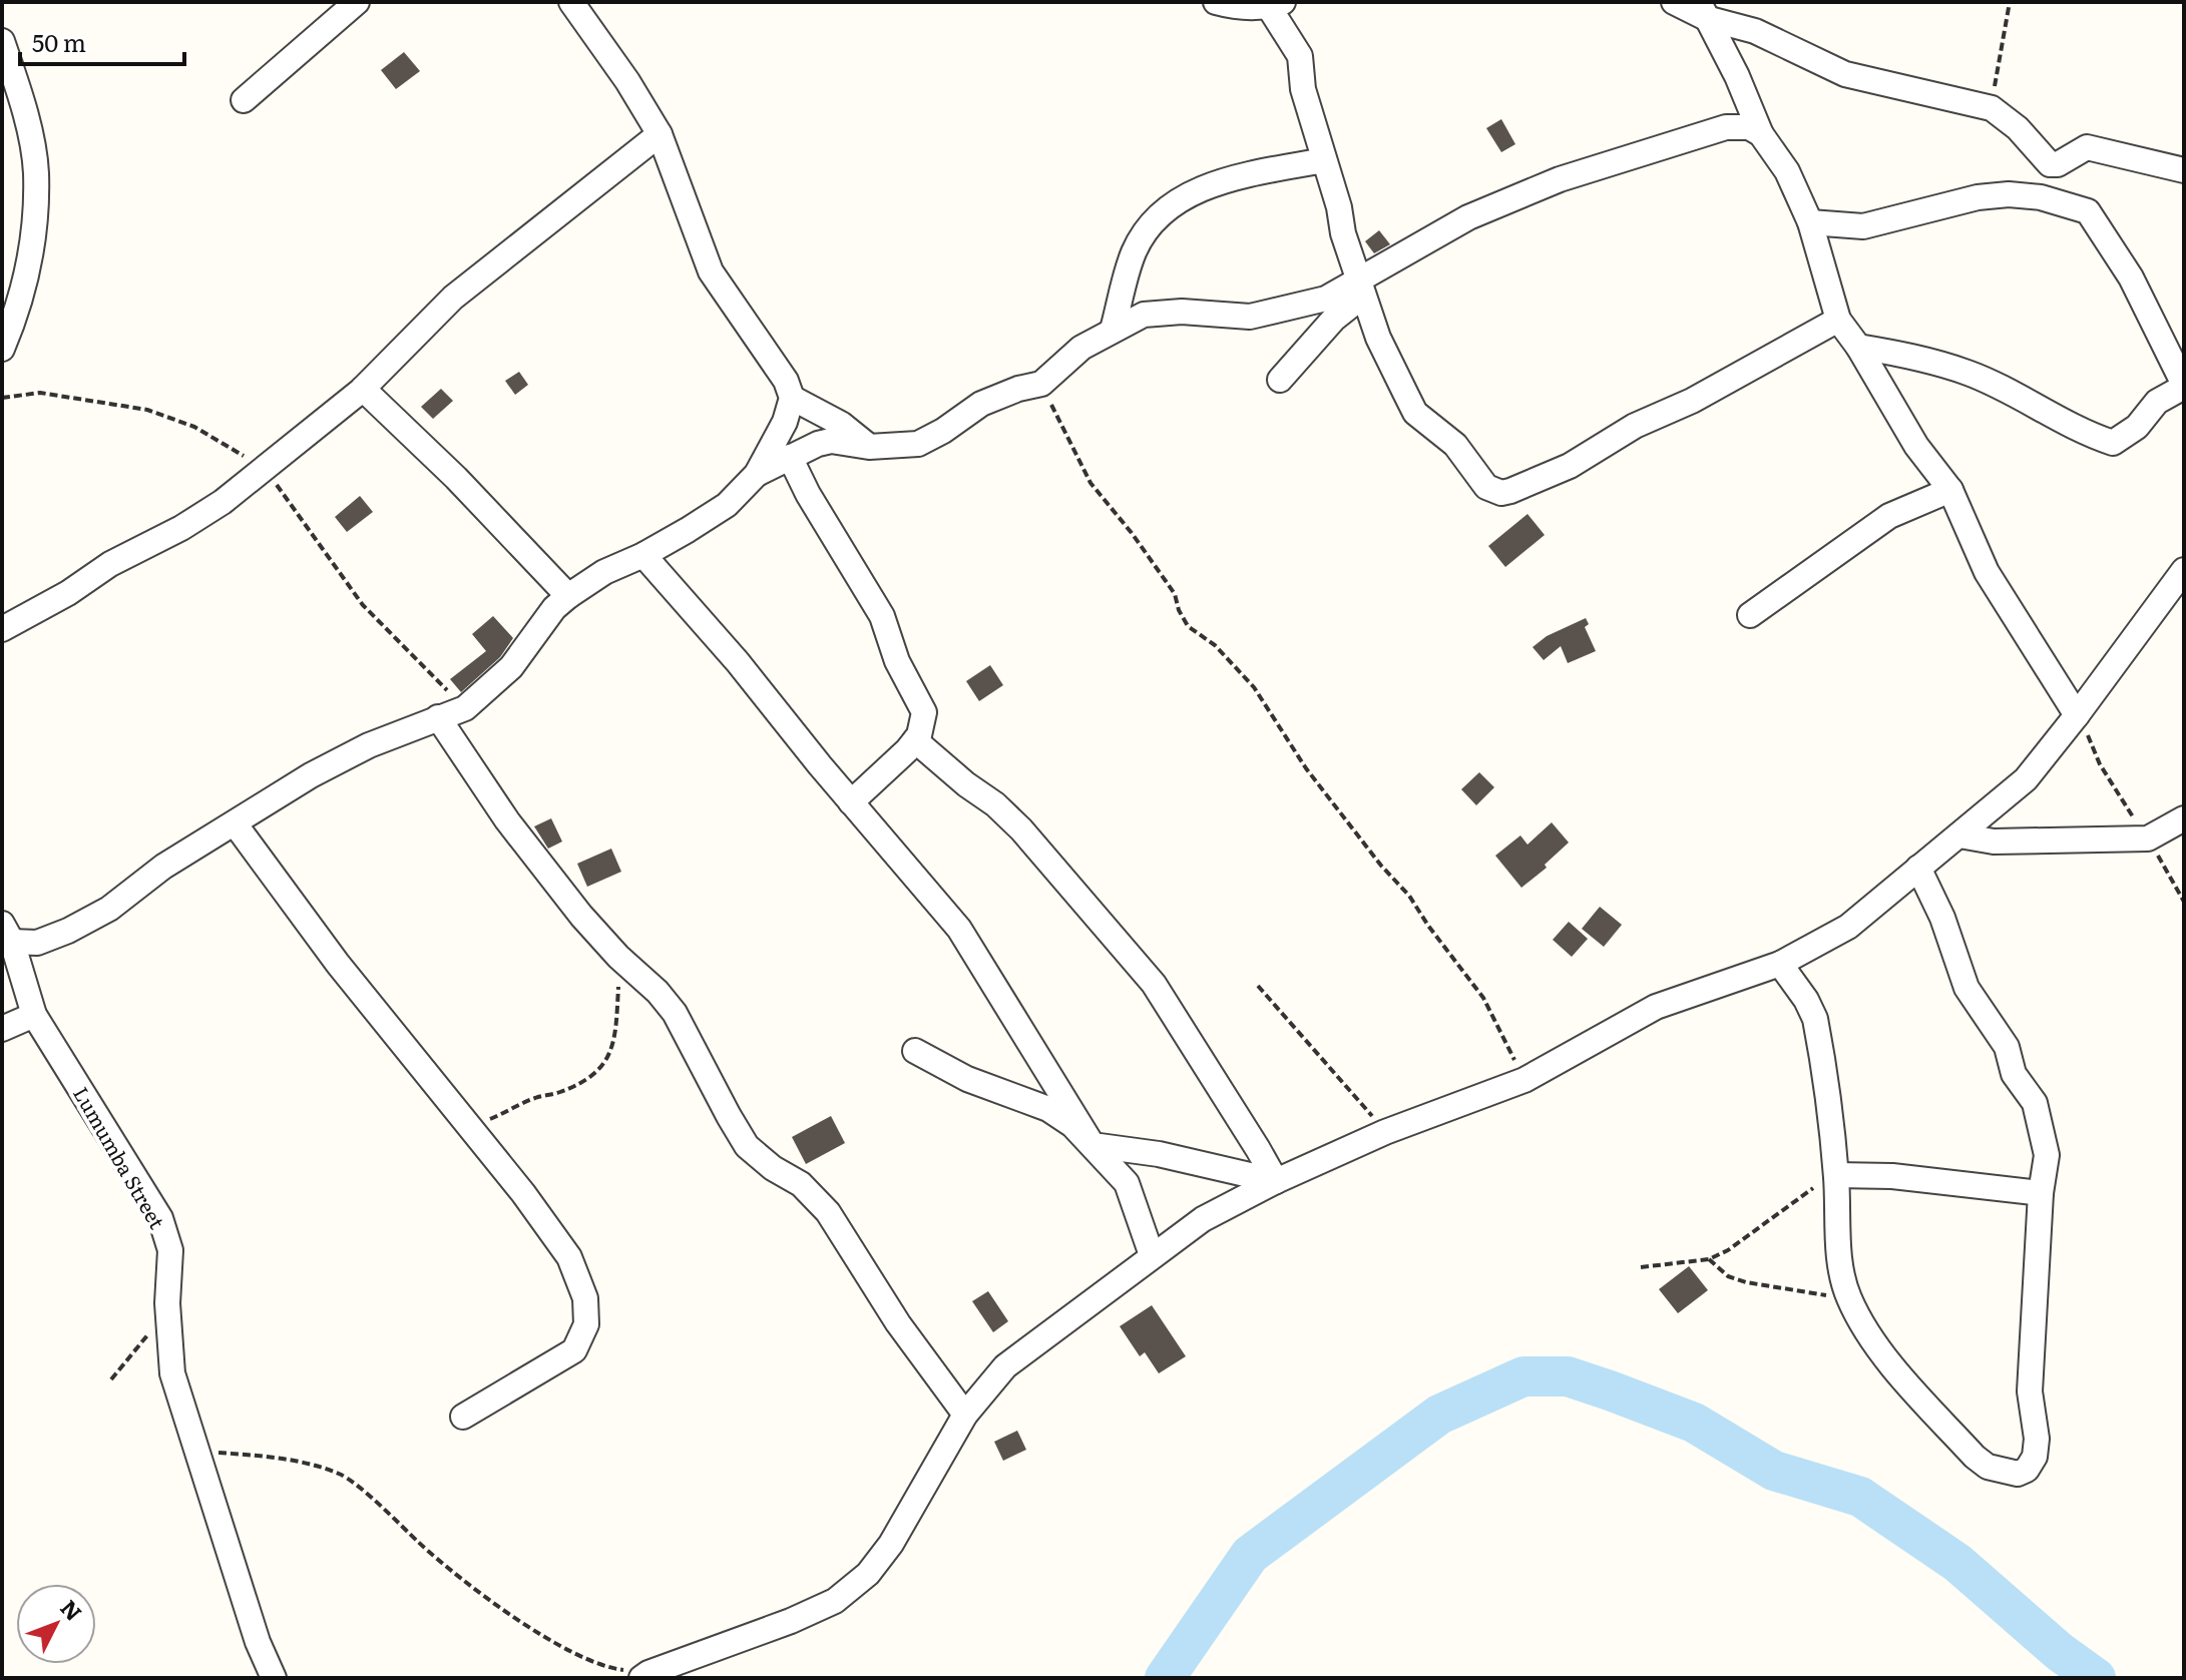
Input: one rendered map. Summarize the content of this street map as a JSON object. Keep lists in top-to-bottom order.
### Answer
{
  "streets": {
    "street": ["Lumumba Street"]
  },
  "scale_bar": "50 m",
  "north": "top right"
}
